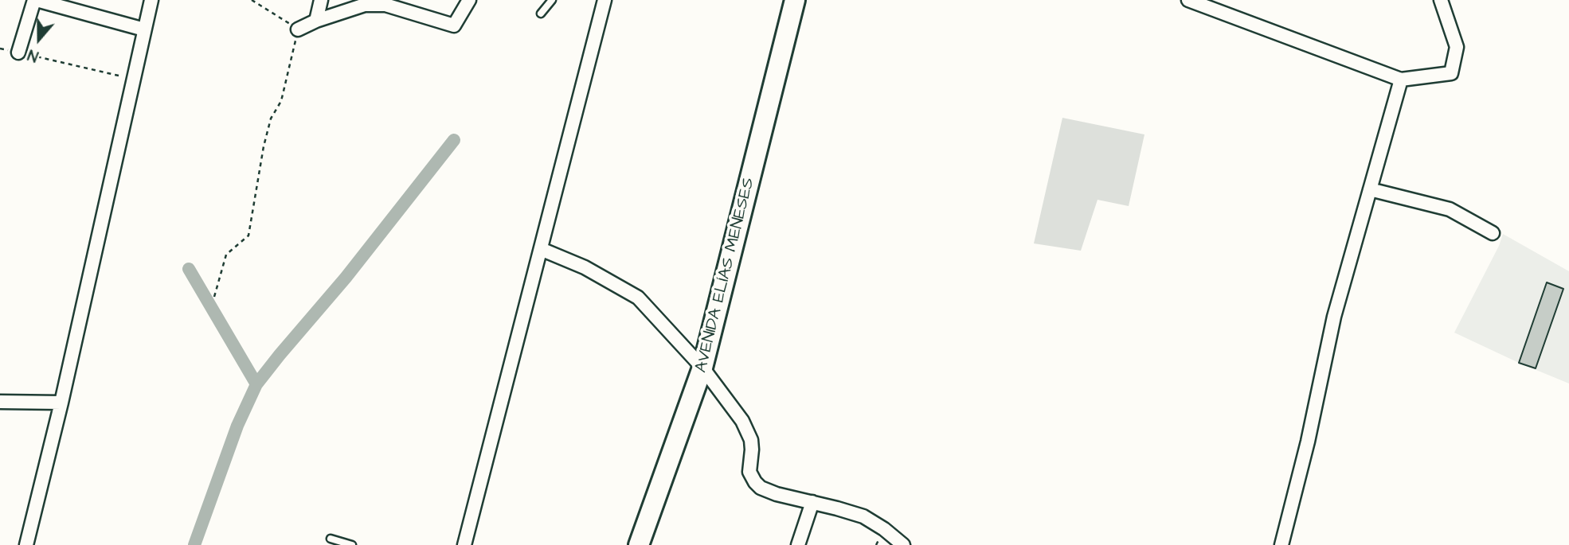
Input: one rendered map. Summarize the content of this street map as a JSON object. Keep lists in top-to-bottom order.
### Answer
{
  "streets": {
    "main road": ["AVENIDA ELÍAS MENESES"]
  },
  "north": "bottom"
}
